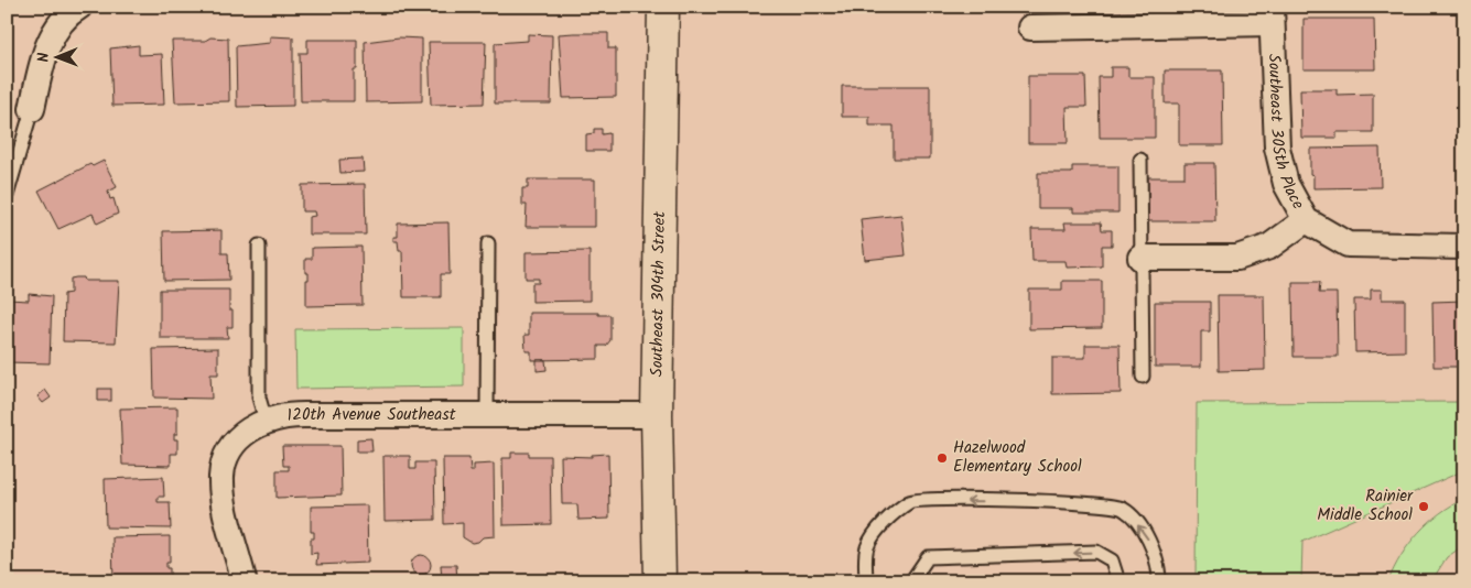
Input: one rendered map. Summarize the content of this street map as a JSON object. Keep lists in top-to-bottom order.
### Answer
{
  "streets": {
    "street": ["Southeast 305th Place", "Southeast 304th Street", "120th Avenue Southeast"]
  },
  "crossings": [
    ["Southeast 304th Street", "120th Avenue Southeast"]
  ],
  "places": ["Hazelwood Elementary School", "Rainier Middle School"],
  "north": "left"
}
